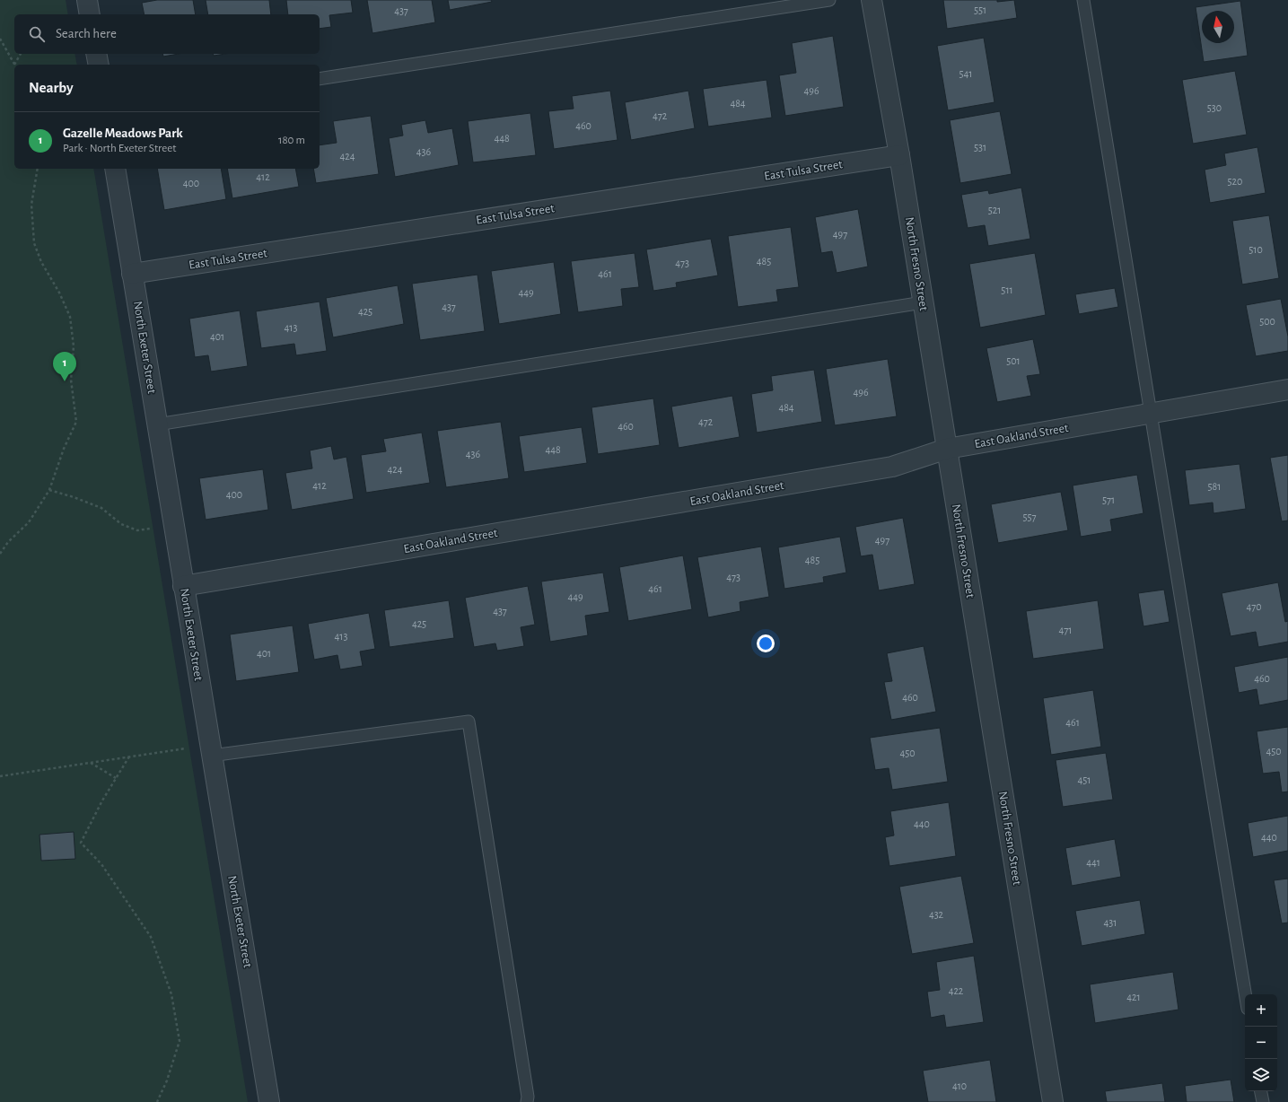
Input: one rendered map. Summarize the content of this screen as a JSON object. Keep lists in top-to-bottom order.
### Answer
{
  "streets": {
    "street": [
      "East Tulsa Street",
      "North Fresno Street",
      "North Exeter Street",
      "East Oakland Street"
    ]
  },
  "crossings": [
    ["East Tulsa Street", "North Fresno Street"],
    ["East Tulsa Street", "North Exeter Street"],
    ["North Fresno Street", "East Oakland Street"],
    ["North Exeter Street", "East Oakland Street"]
  ],
  "house_numbers": [
    "551",
    "437",
    "541",
    "496",
    "484",
    "530",
    "472",
    "460",
    "448",
    "531",
    "436",
    "424",
    "412",
    "520",
    "400",
    "521",
    "497",
    "510",
    "485",
    "473",
    "461",
    "511",
    "449",
    "437",
    "425",
    "500",
    "413",
    "401",
    "501",
    "496",
    "484",
    "472",
    "460",
    "448",
    "436",
    "424",
    "412",
    "581",
    "400",
    "571",
    "557",
    "497",
    "485",
    "473",
    "461",
    "449",
    "470",
    "437",
    "425",
    "471",
    "413",
    "401",
    "460",
    "460",
    "461",
    "450",
    "450",
    "451",
    "440",
    "440",
    "441",
    "432",
    "431",
    "422",
    "421",
    "410"
  ],
  "north": "top",
  "page": {
    "search": "Search here",
    "heading": "Nearby",
    "list": [
      {
        "mark": "1",
        "name": "Gazelle Meadows Park",
        "note": "Park · North Exeter Street",
        "value": "180 m"
      }
    ],
    "pins": "1",
    "map_buttons": ["+", "−"]
  }
}
